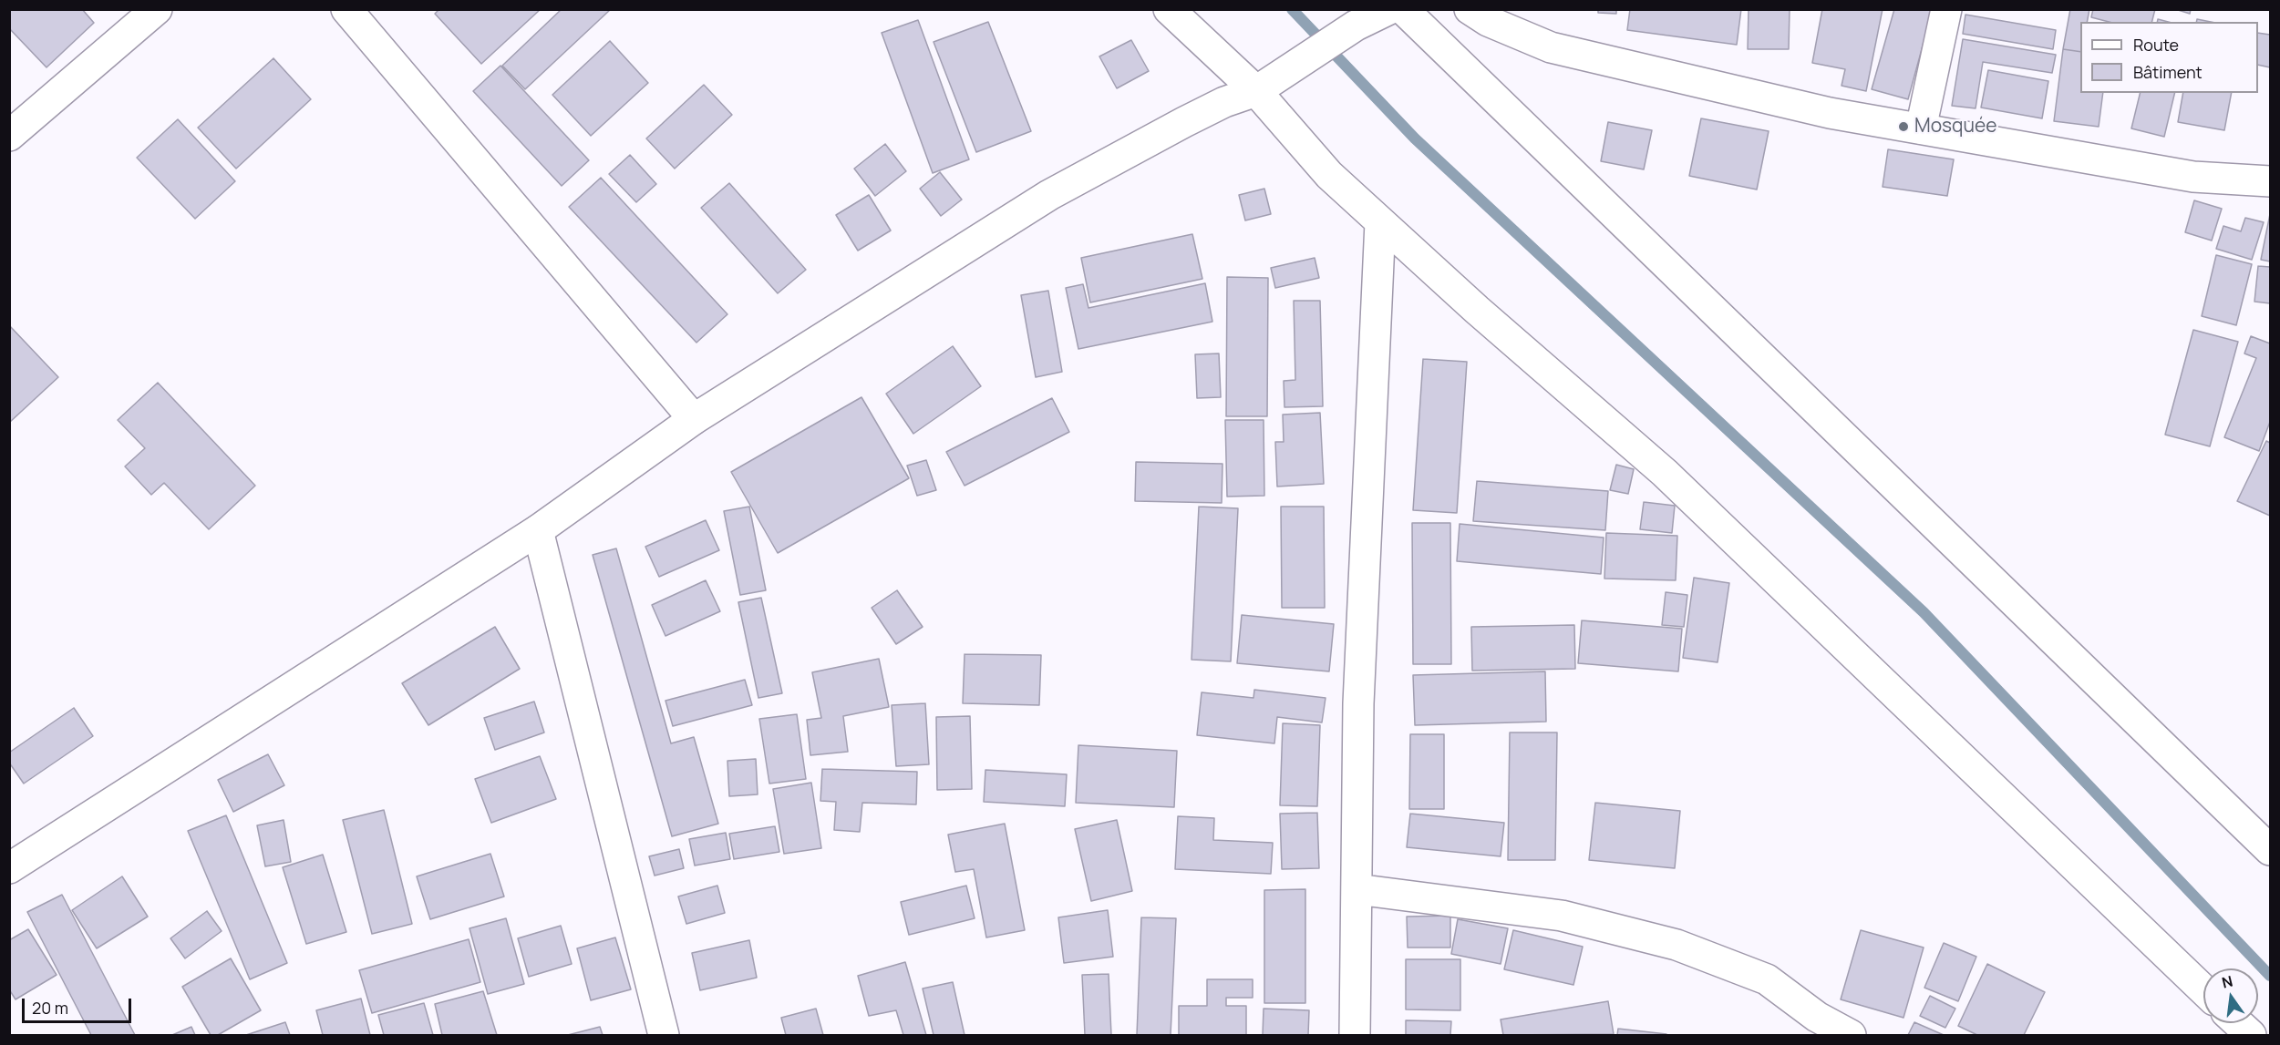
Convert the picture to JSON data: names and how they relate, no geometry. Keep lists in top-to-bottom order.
{
  "places": ["Mosquée"],
  "legend": ["Route", "Bâtiment"],
  "scale_bar": "20 m",
  "north": "top"
}
